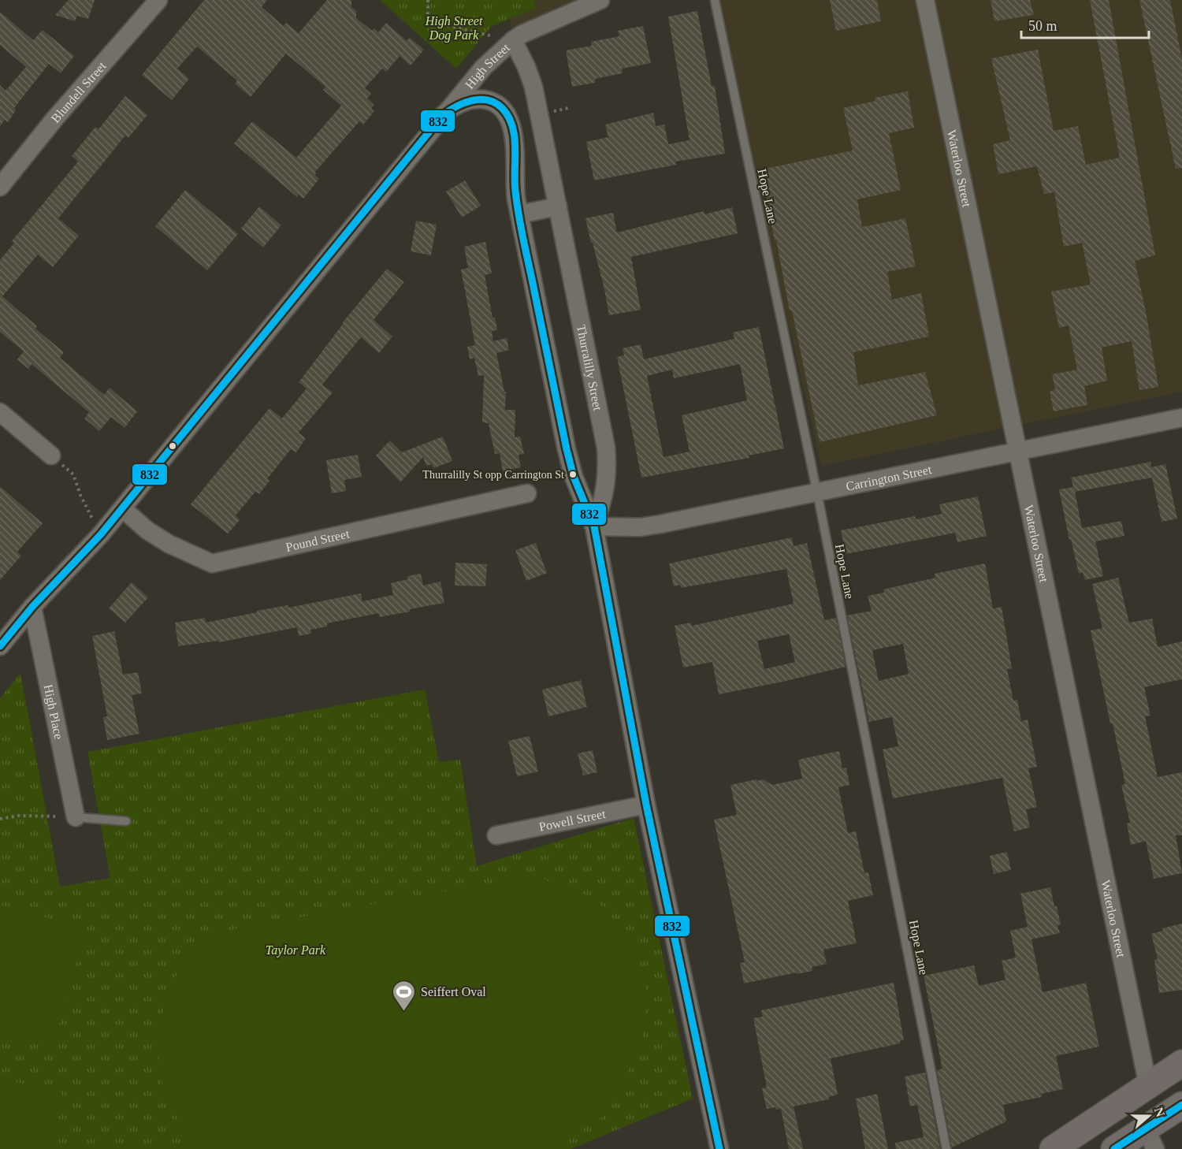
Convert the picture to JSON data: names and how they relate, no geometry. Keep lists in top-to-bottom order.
{
  "streets": {
    "street": [
      "High Street",
      "Blundell Street",
      "Waterloo Street",
      "Thurralilly Street",
      "Carrington Street",
      "Pound Street",
      "High Place",
      "Powell Street"
    ],
    "lane": ["Hope Lane"]
  },
  "crossings": [
    ["High Street", "Thurralilly Street"],
    ["High Street", "Pound Street"],
    ["High Street", "High Place"],
    ["Waterloo Street", "Carrington Street"],
    ["Hope Lane", "Carrington Street"],
    ["Thurralilly Street", "Carrington Street"],
    ["Thurralilly Street", "Powell Street"]
  ],
  "parks": ["High Street Dog Park", "Taylor Park"],
  "places": {
    "other": ["Thurralilly St opp Carrington St"],
    "sports": ["Seiffert Oval"]
  },
  "lines": ["transit line 832"],
  "scale_bar": "50 m",
  "north": "right"
}
